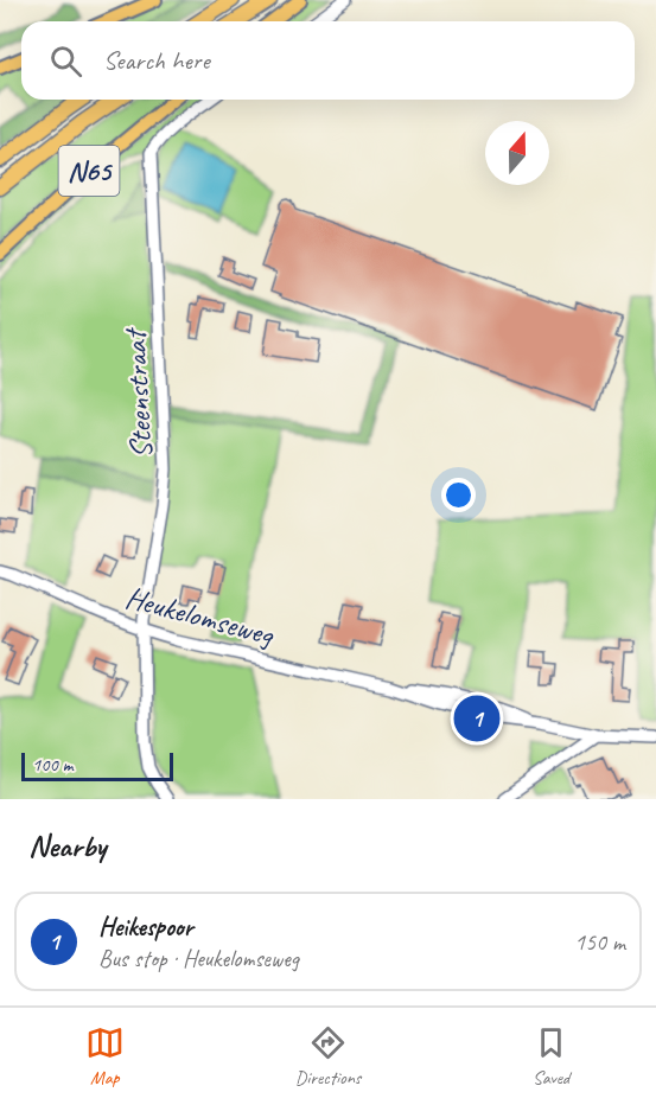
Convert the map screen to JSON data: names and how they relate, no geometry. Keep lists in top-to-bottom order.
{
  "streets": {
    "main road": ["N65"],
    "street": ["Steenstraat", "Heukelomseweg"]
  },
  "crossings": [
    ["Steenstraat", "Heukelomseweg"]
  ],
  "scale_bar": "100 m",
  "north": "top",
  "page": {
    "search": "Search here",
    "pins": "1",
    "scale": "100 m",
    "heading": "Nearby",
    "list": [
      {
        "mark": "1",
        "name": "Heikespoor",
        "note": "Bus stop · Heukelomseweg",
        "value": "150 m"
      }
    ],
    "nav": ["Map", "Directions", "Saved"]
  }
}
